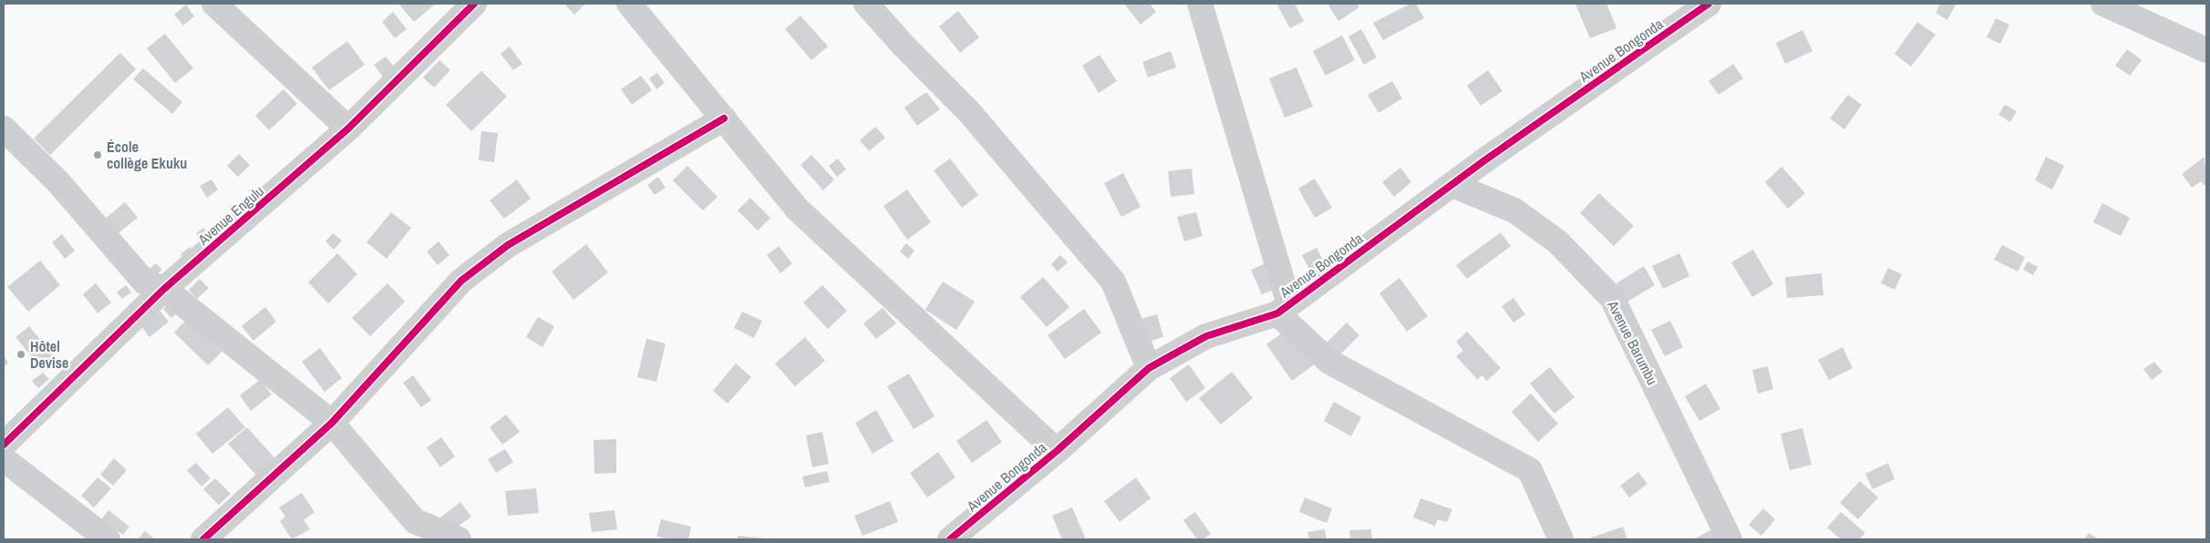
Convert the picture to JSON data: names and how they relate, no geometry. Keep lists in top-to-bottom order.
{
  "streets": {
    "street": ["Avenue Bongonda", "Avenue Engulu", "Avenue Barumbu"]
  },
  "crossings": [
    ["Avenue Bongonda", "Avenue Barumbu"]
  ],
  "places": ["École collège Ekuku", "Hôtel Devise"]
}
